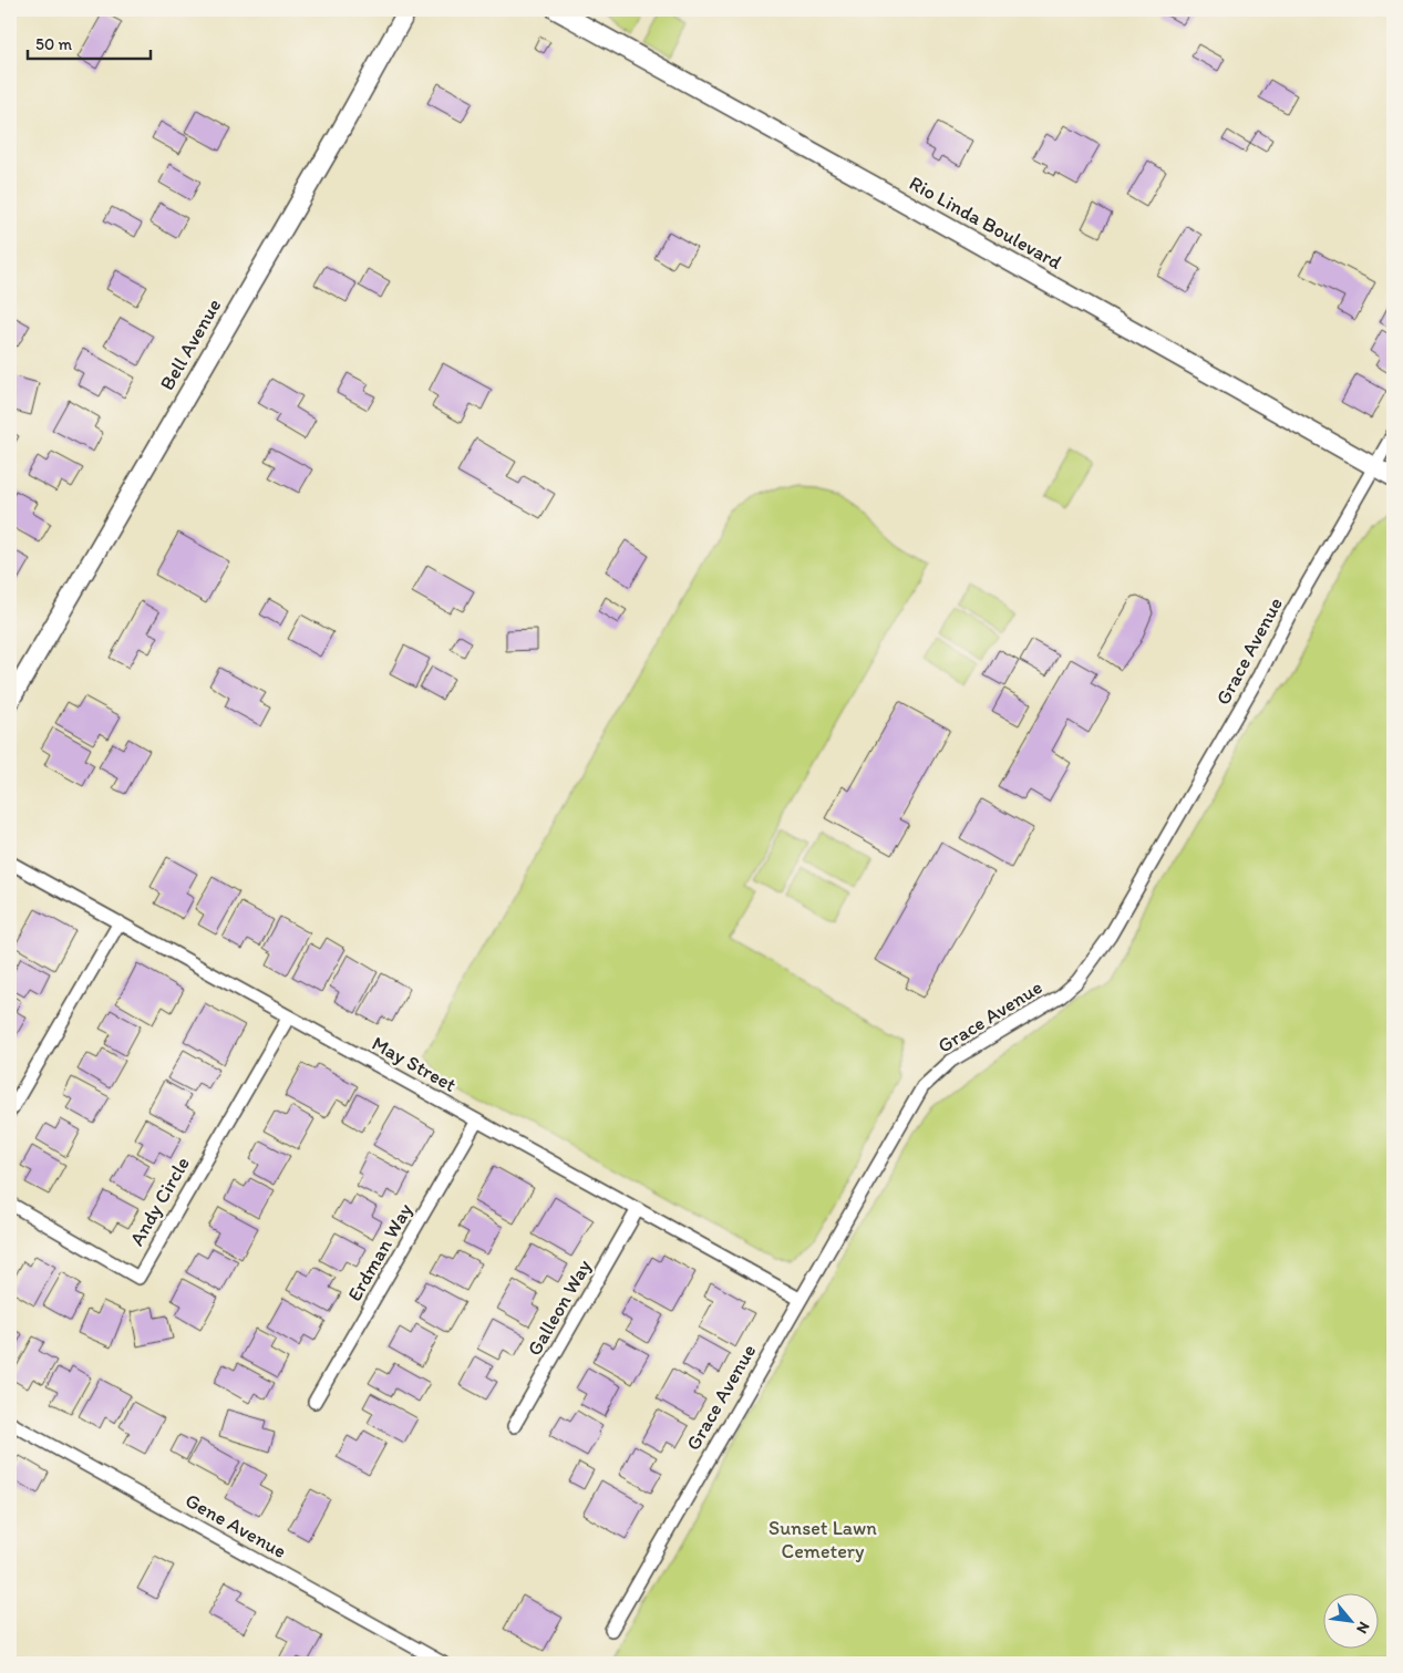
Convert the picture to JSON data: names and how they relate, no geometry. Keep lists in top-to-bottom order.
{
  "streets": {
    "main road": ["Rio Linda Boulevard", "Bell Avenue"],
    "street": [
      "Grace Avenue",
      "May Street",
      "Andy Circle",
      "Erdman Way",
      "Galleon Way",
      "Gene Avenue"
    ]
  },
  "crossings": [
    ["Rio Linda Boulevard", "Grace Avenue"],
    ["Grace Avenue", "May Street"],
    ["May Street", "Andy Circle"],
    ["May Street", "Erdman Way"],
    ["May Street", "Galleon Way"]
  ],
  "parks": ["Sunset Lawn Cemetery"],
  "scale_bar": "50 m",
  "north": "bottom right"
}
